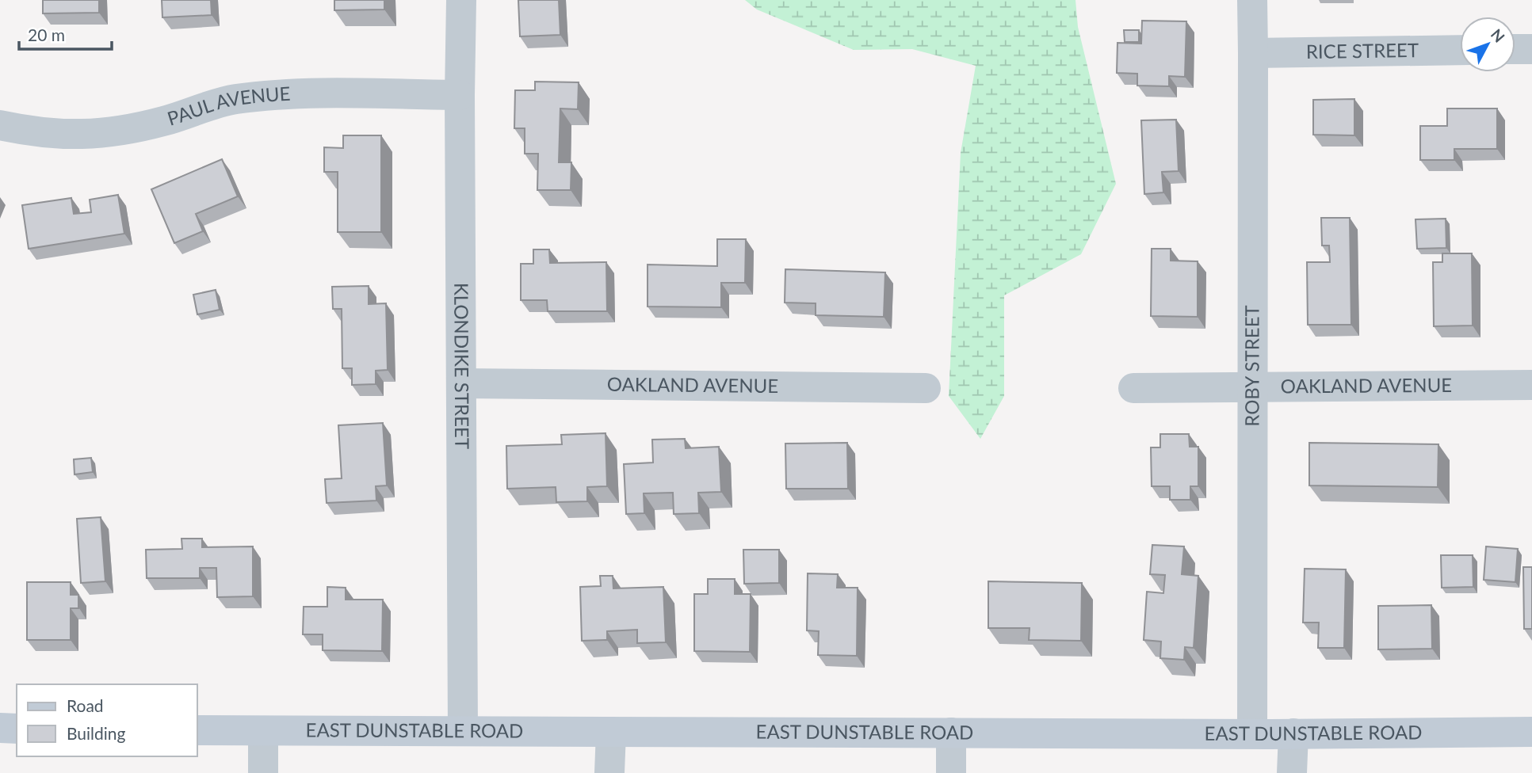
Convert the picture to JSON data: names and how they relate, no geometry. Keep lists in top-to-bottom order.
{
  "streets": {
    "street": [
      "RICE STREET",
      "PAUL AVENUE",
      "KLONDIKE STREET",
      "ROBY STREET",
      "OAKLAND AVENUE",
      "EAST DUNSTABLE ROAD"
    ]
  },
  "crossings": [
    ["RICE STREET", "ROBY STREET"],
    ["PAUL AVENUE", "KLONDIKE STREET"],
    ["KLONDIKE STREET", "OAKLAND AVENUE"],
    ["KLONDIKE STREET", "EAST DUNSTABLE ROAD"],
    ["ROBY STREET", "OAKLAND AVENUE"],
    ["ROBY STREET", "EAST DUNSTABLE ROAD"]
  ],
  "legend": ["Road", "Building"],
  "scale_bar": "20 m",
  "north": "top right"
}
